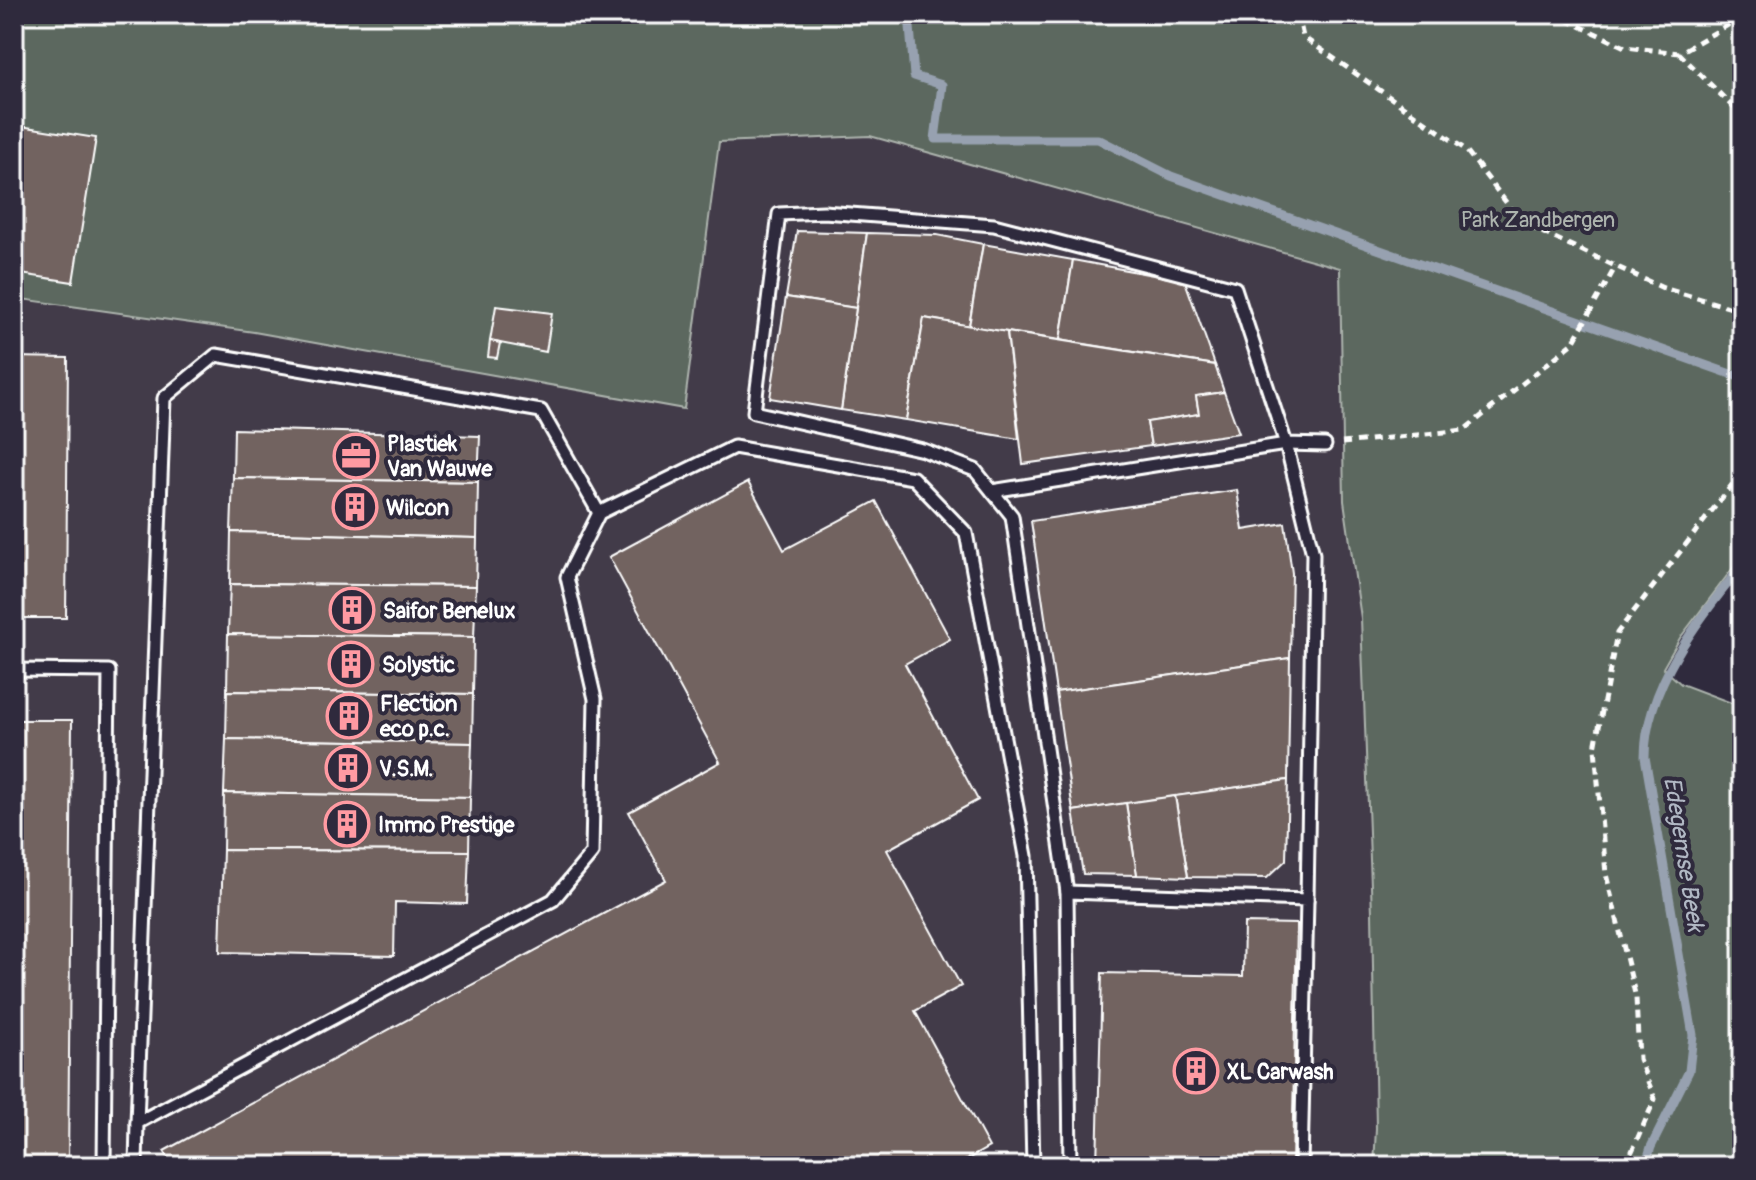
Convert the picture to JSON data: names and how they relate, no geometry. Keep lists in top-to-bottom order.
{
  "water": ["Edegemse Beek"],
  "parks": ["Park Zandbergen"],
  "places": {
    "office": ["Plastiek Van Wauwe"],
    "building": [
      "Wilcon",
      "Saifor Benelux",
      "Solystic",
      "Flection eco p.c.",
      "V.S.M.",
      "Immo Prestige",
      "XL Carwash"
    ]
  }
}
